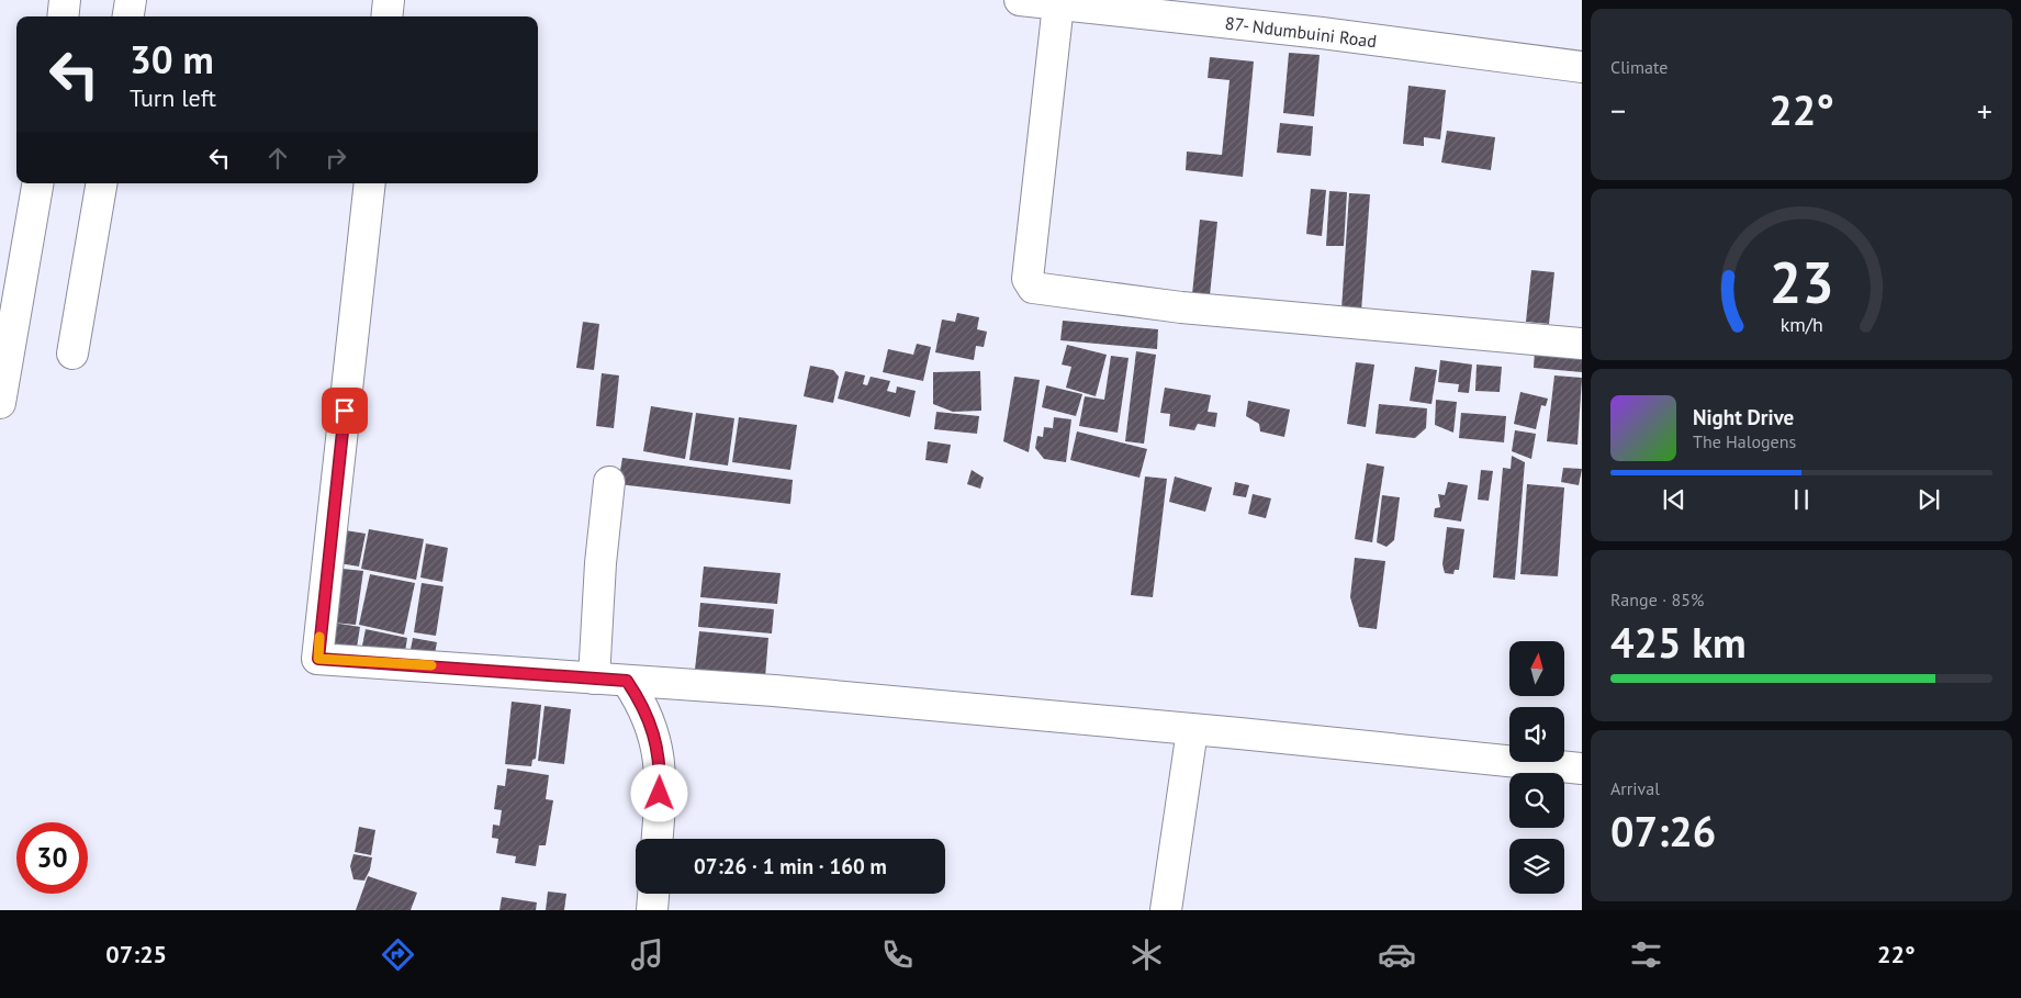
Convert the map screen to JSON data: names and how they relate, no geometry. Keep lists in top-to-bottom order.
{
  "streets": {
    "street": ["87- Ndumbuini Road"]
  },
  "north": "top",
  "page": {
    "tile": [
      "Climate",
      ["Range · 85%", "425 km"],
      ["Arrival", "07:26"]
    ],
    "turn": ["30 m", "Turn left"],
    "heat": ["−", "22°", "+"],
    "song": ["Night Drive", "The Halogens"],
    "limit": "30",
    "trip": "07:26 · 1 min · 160 m",
    "tabs": ["07:25", "22°"],
    "gauge": ["23", "km/h"]
  }
}
